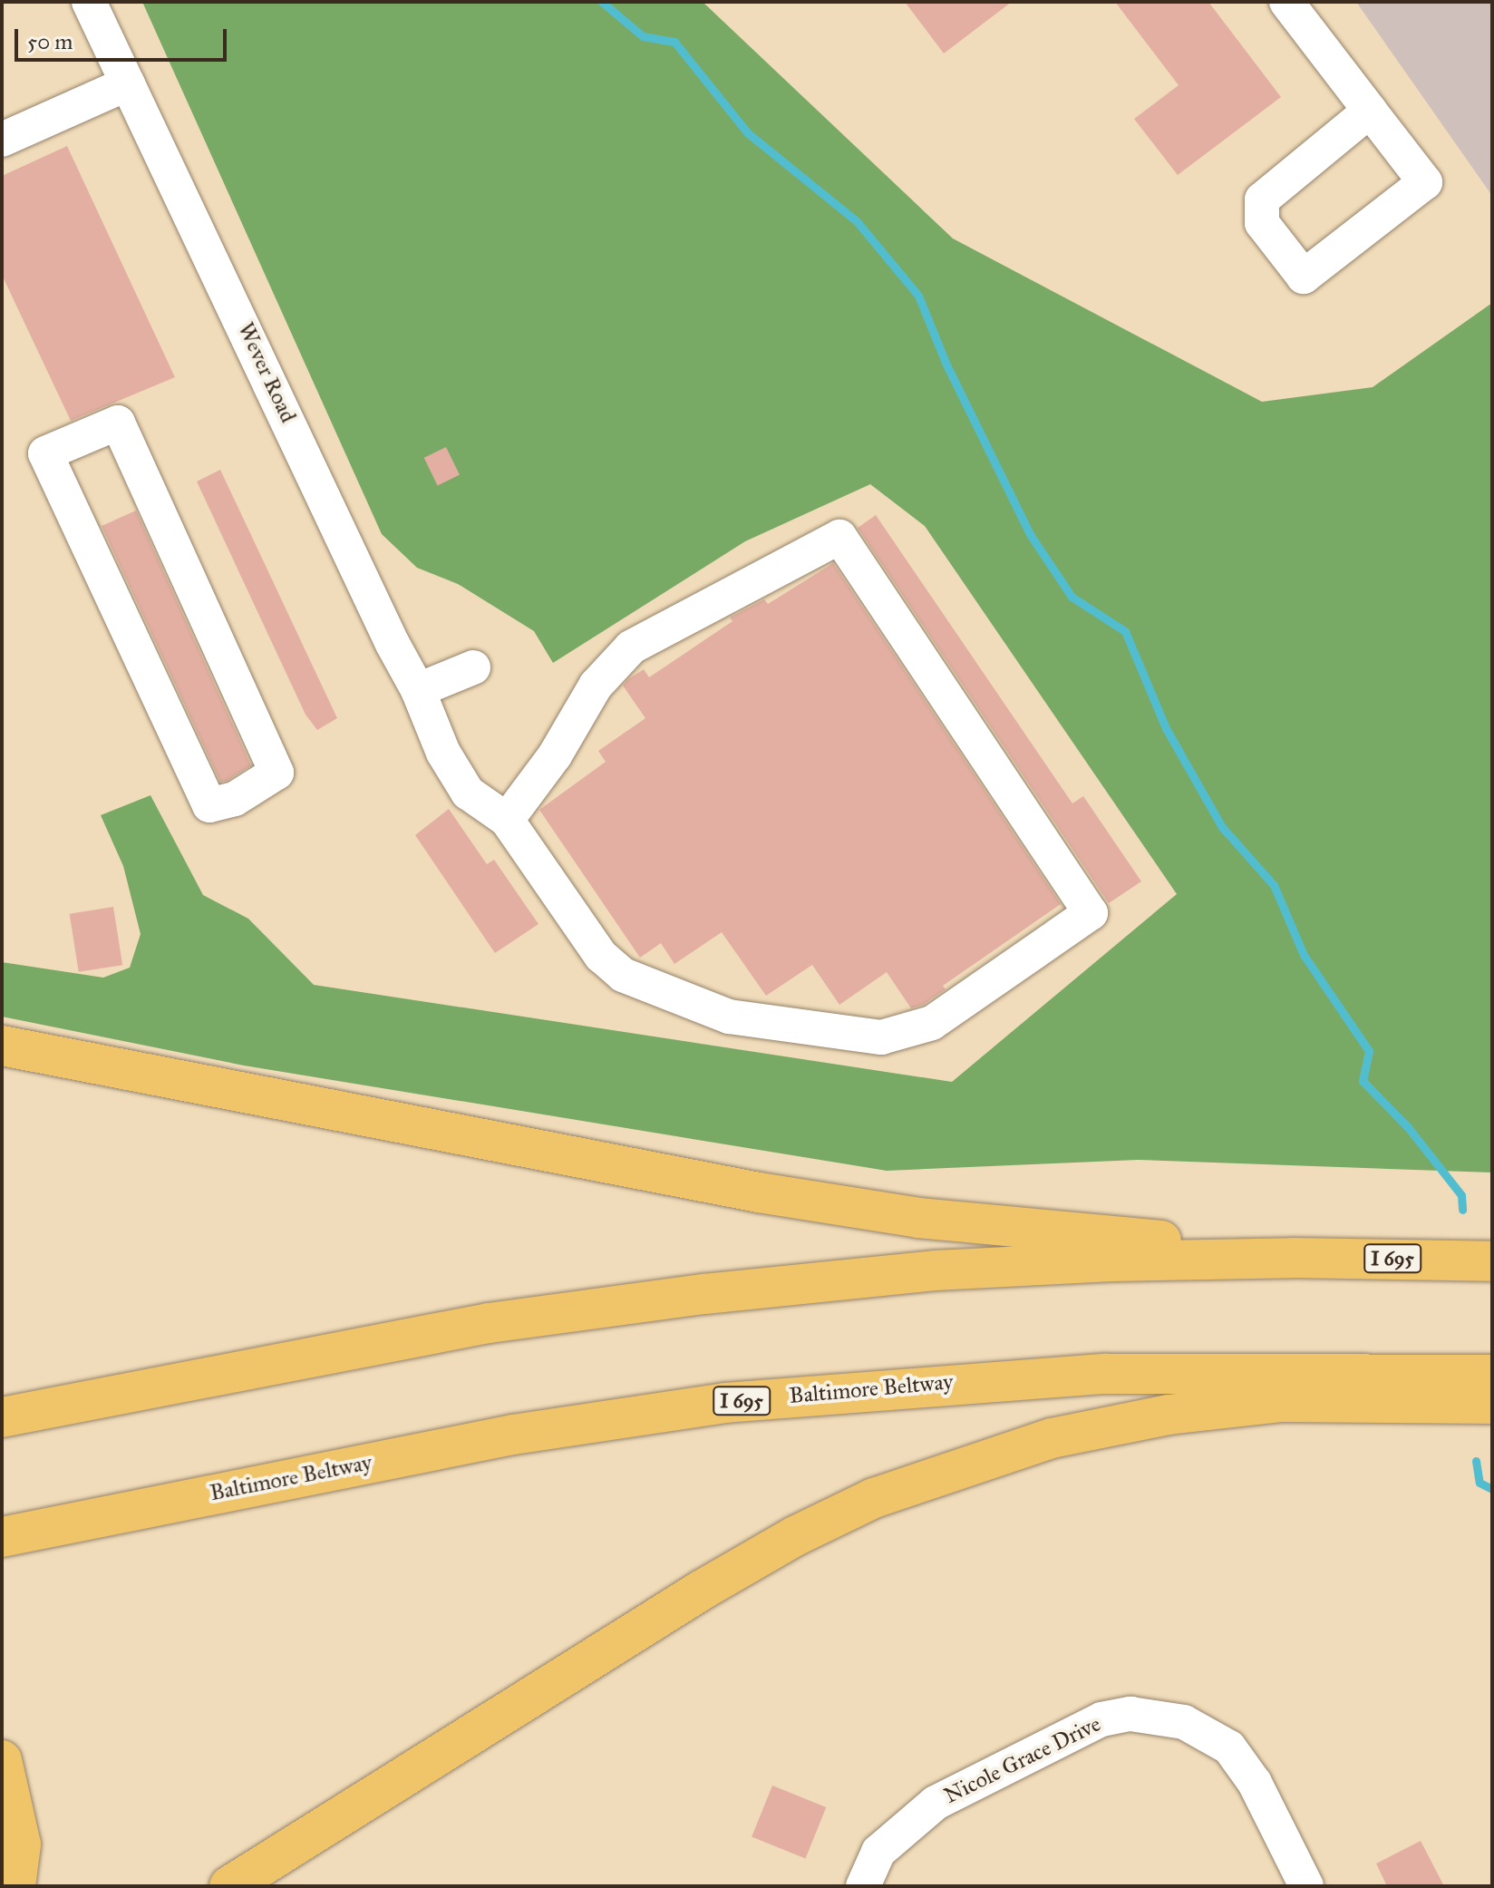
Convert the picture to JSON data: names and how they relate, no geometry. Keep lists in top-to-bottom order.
{
  "streets": {
    "highway": ["I 695", "Baltimore Beltway"],
    "street": ["Wever Road", "Nicole Grace Drive"]
  },
  "scale_bar": "50 m"
}
